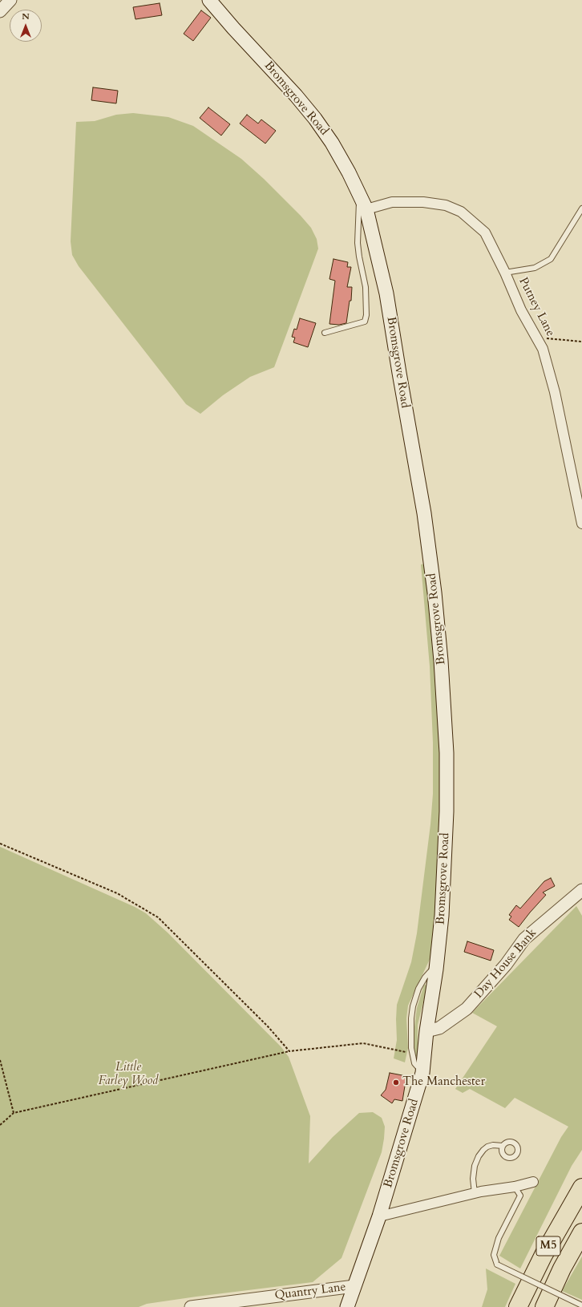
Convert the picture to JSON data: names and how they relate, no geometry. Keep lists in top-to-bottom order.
{
  "streets": {
    "highway": ["M5"],
    "main road": ["Bromsgrove Road"],
    "street": ["Putney Lane", "Day House Bank", "Quantry Lane"]
  },
  "crossings": [
    ["Bromsgrove Road", "Putney Lane"],
    ["Bromsgrove Road", "Day House Bank"],
    ["Bromsgrove Road", "Quantry Lane"]
  ],
  "parks": ["Little Farley Wood"],
  "places": ["The Manchester"],
  "north": "top"
}
